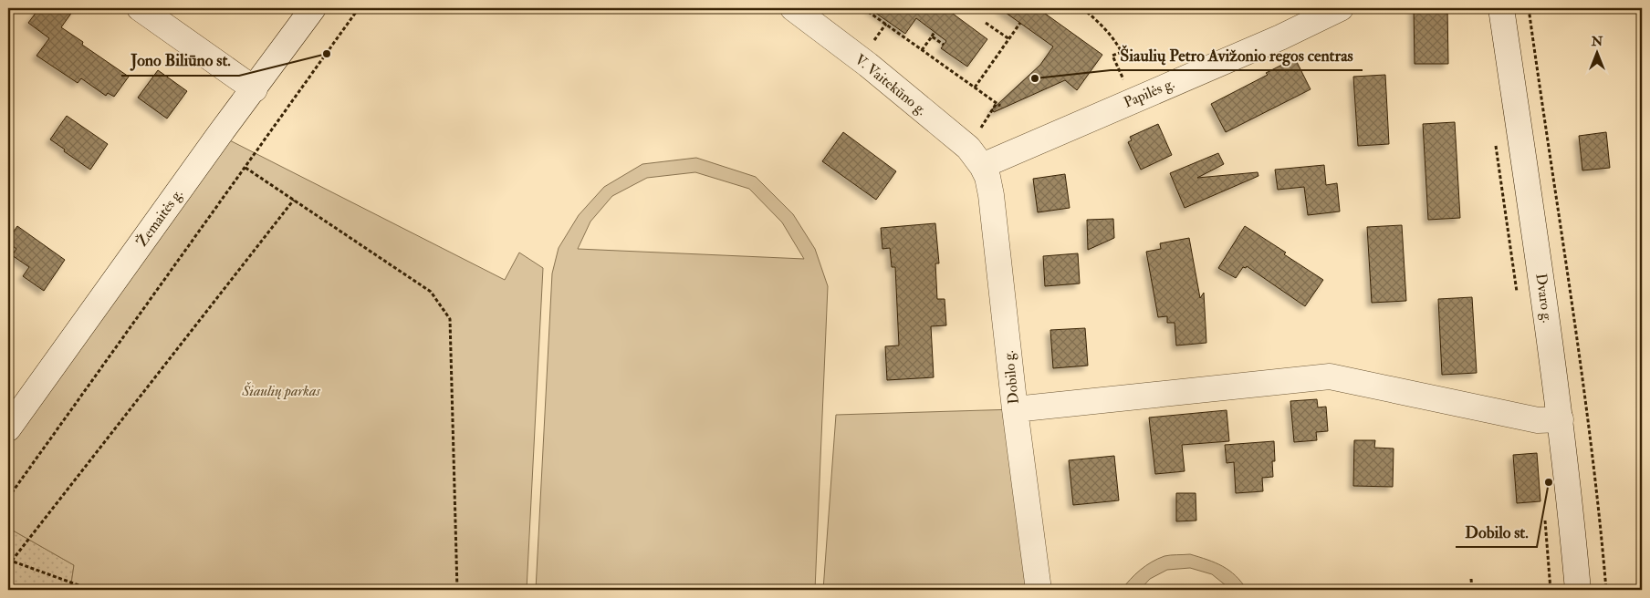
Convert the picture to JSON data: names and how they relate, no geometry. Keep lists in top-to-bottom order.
{
  "streets": {
    "street": [
      "V. Vaitekūno g.",
      "Papilės g.",
      "Žemaitės g.",
      "Dvaro g.",
      "Dobilo g."
    ]
  },
  "crossings": [
    ["V. Vaitekūno g.", "Papilės g."],
    ["V. Vaitekūno g.", "Dobilo g."],
    ["Papilės g.", "Dobilo g."]
  ],
  "parks": ["Šiaulių parkas"],
  "places": ["Jono Biliūno st.", "Šiaulių Petro Avižonio regos centras", "Dobilo st."],
  "north": "top"
}
